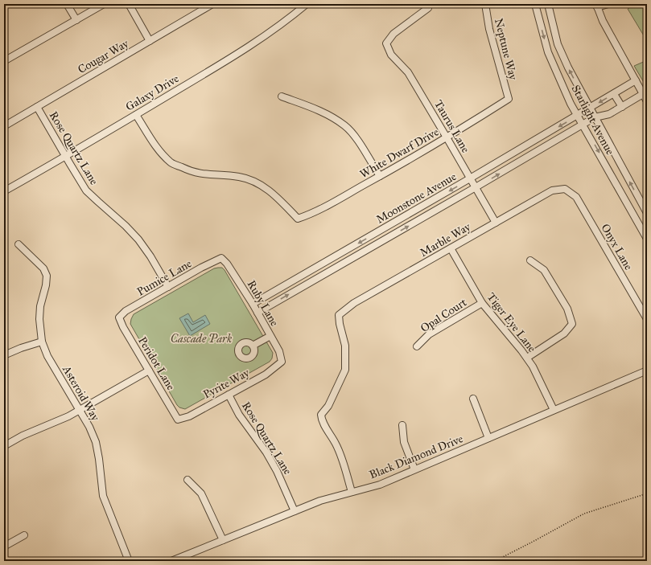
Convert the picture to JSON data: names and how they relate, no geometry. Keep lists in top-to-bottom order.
{
  "streets": {
    "street": [
      "Neptune Way",
      "Cougar Way",
      "Galaxy Drive",
      "Starlight Avenue",
      "Taurus Lane",
      "Rose Quartz Lane",
      "White Dwarf Drive",
      "Moonstone Avenue",
      "Marble Way",
      "Onyx Lane",
      "Pumice Lane",
      "Ruby Lane",
      "Opal Court",
      "Tiger Eye Lane",
      "Peridot Lane",
      "Pyrite Way",
      "Asteroid Way",
      "Black Diamond Drive"
    ]
  },
  "crossings": [
    ["Neptune Way", "White Dwarf Drive"],
    ["Cougar Way", "Rose Quartz Lane"],
    ["Galaxy Drive", "Rose Quartz Lane"],
    ["Galaxy Drive", "White Dwarf Drive"],
    ["Starlight Avenue", "Moonstone Avenue"],
    ["Taurus Lane", "White Dwarf Drive"],
    ["Taurus Lane", "Moonstone Avenue"],
    ["Taurus Lane", "Marble Way"],
    ["Rose Quartz Lane", "Pumice Lane"],
    ["Rose Quartz Lane", "Pyrite Way"],
    ["Rose Quartz Lane", "Black Diamond Drive"],
    ["Moonstone Avenue", "Ruby Lane"],
    ["Marble Way", "Onyx Lane"],
    ["Marble Way", "Tiger Eye Lane"],
    ["Marble Way", "Black Diamond Drive"],
    ["Pumice Lane", "Ruby Lane"],
    ["Pumice Lane", "Peridot Lane"],
    ["Ruby Lane", "Pyrite Way"],
    ["Opal Court", "Tiger Eye Lane"],
    ["Tiger Eye Lane", "Black Diamond Drive"],
    ["Peridot Lane", "Pyrite Way"]
  ],
  "parks": ["Cascade Park"]
}
